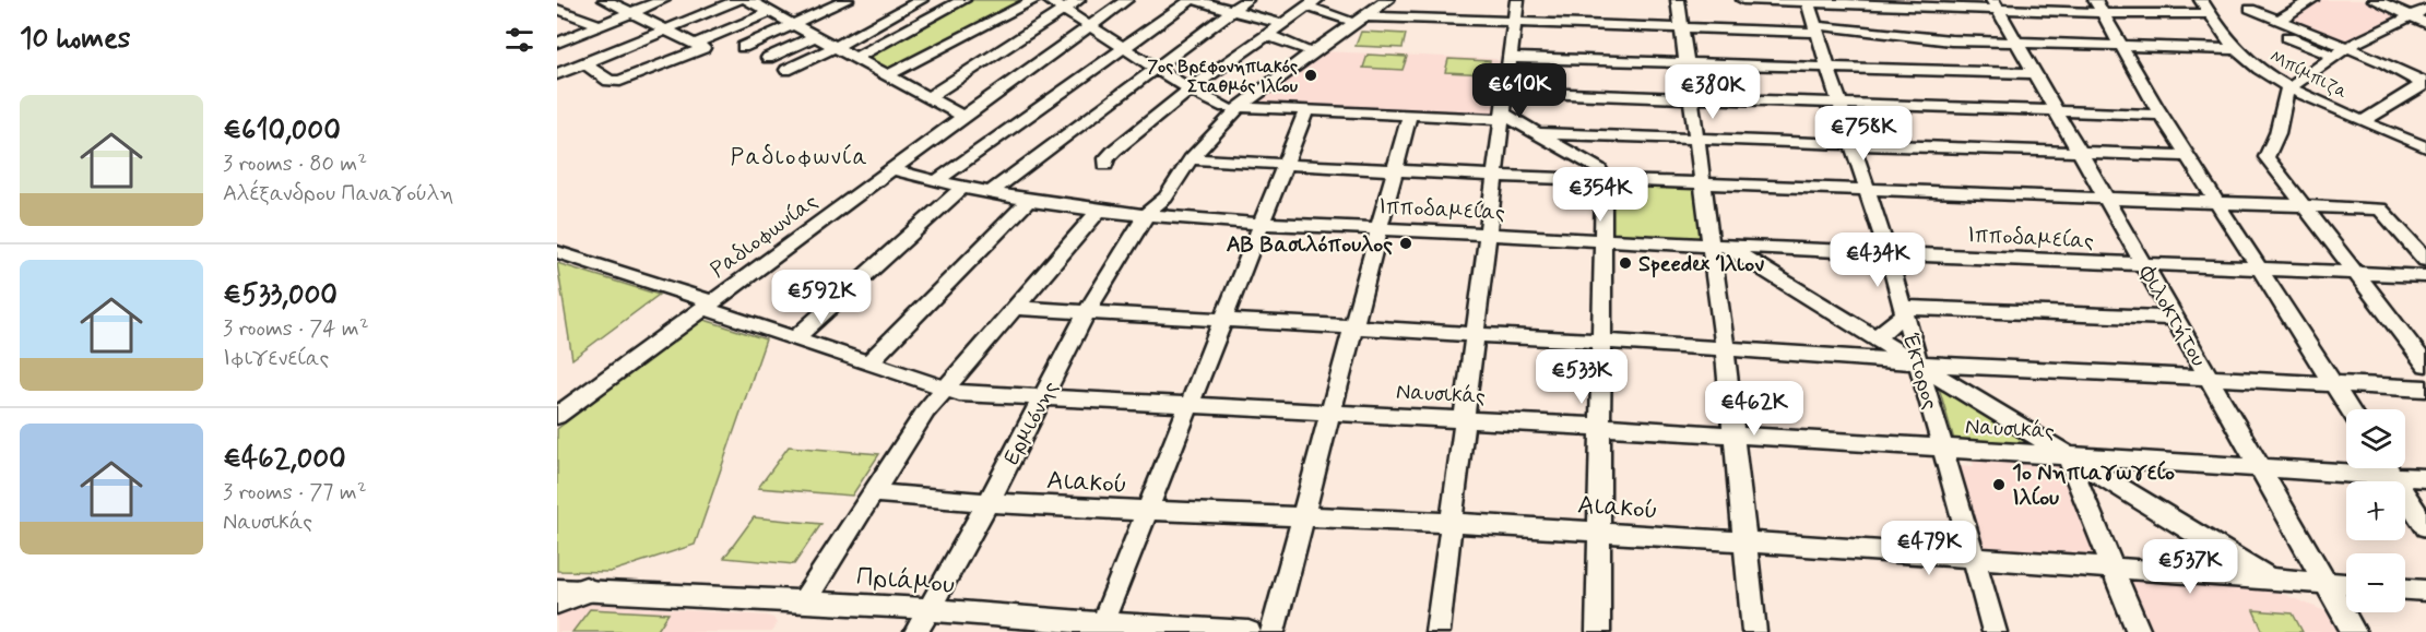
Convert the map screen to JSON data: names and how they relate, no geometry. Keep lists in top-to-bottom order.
{
  "streets": {
    "street": [
      "Μπίμπιζα",
      "Ιπποδαμείας",
      "Ραδιοφωνίας",
      "Φιλοκτήτου",
      "Έκτορος",
      "Ναυσικάς",
      "Ερμιόνης",
      "Αιακού",
      "Πριάμου"
    ]
  },
  "crossings": [
    ["Ιπποδαμείας", "Ραδιοφωνίας"],
    ["Ιπποδαμείας", "Φιλοκτήτου"],
    ["Ιπποδαμείας", "Έκτορος"],
    ["Ιπποδαμείας", "Ερμιόνης"],
    ["Ραδιοφωνίας", "Ναυσικάς"],
    ["Φιλοκτήτου", "Ναυσικάς"],
    ["Φιλοκτήτου", "Αιακού"],
    ["Έκτορος", "Ναυσικάς"],
    ["Έκτορος", "Αιακού"],
    ["Ναυσικάς", "Ερμιόνης"],
    ["Ερμιόνης", "Αιακού"],
    ["Ερμιόνης", "Πριάμου"]
  ],
  "districts": ["Ραδιοφωνία"],
  "places": [
    "7ος Βρεφονηπιακός Σταθμός Ιλίου",
    "ΑΒ Βασιλόπουλος",
    "Speedex Ίλιον",
    "1ο Νηπιαγωγείο Ιλίου"
  ],
  "page": {
    "heading": "10 homes",
    "price": [
      "€610K",
      "€380K",
      "€758K",
      "€354K",
      "€434K",
      "€592K",
      "€533K",
      "€462K",
      "€479K",
      "€537K"
    ],
    "list": [
      {
        "name": "€610,000",
        "note": "3 rooms · 80 m² · Αλέξανδρου Παναγούλη"
      },
      {
        "name": "€533,000",
        "note": "3 rooms · 74 m² · Ιφιγενείας"
      },
      {
        "name": "€462,000",
        "note": "3 rooms · 77 m² · Ναυσικάς"
      }
    ],
    "map_buttons": ["+", "−"]
  }
}
